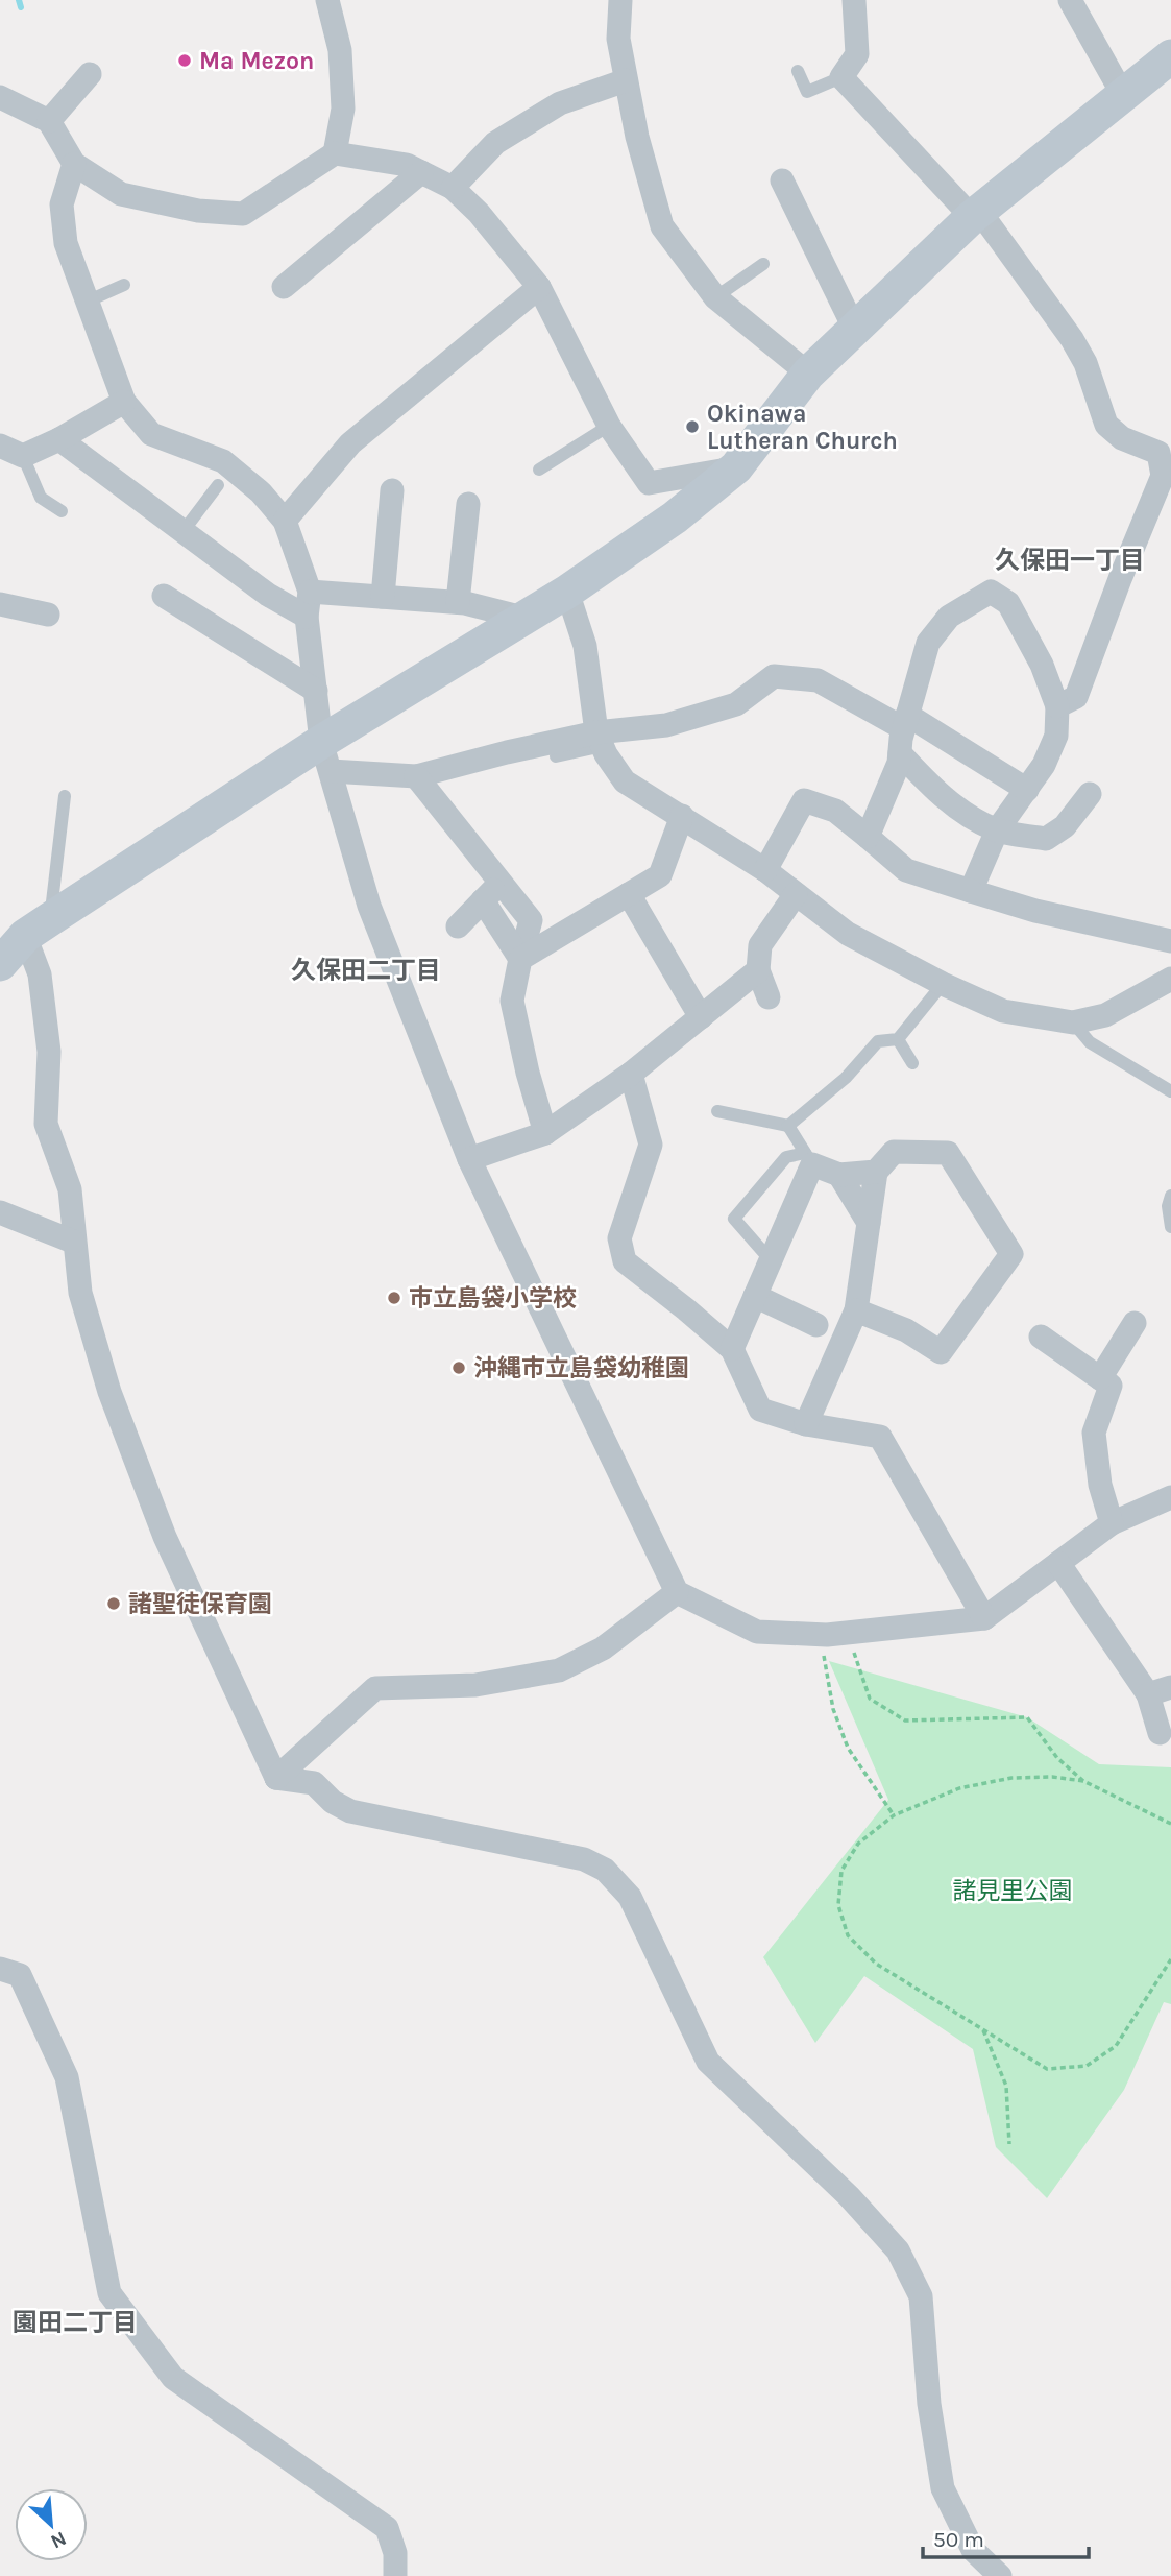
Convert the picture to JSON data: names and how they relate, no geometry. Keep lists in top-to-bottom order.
{
  "districts": ["久保田一丁目", "久保田二丁目", "園田二丁目"],
  "parks": ["諸見里公園"],
  "places": [
    "Ma Mezon",
    "Okinawa Lutheran Church",
    "市立島袋小学校",
    "沖縄市立島袋幼稚園",
    "諸聖徒保育園"
  ],
  "scale_bar": "50 m",
  "north": "bottom right"
}
